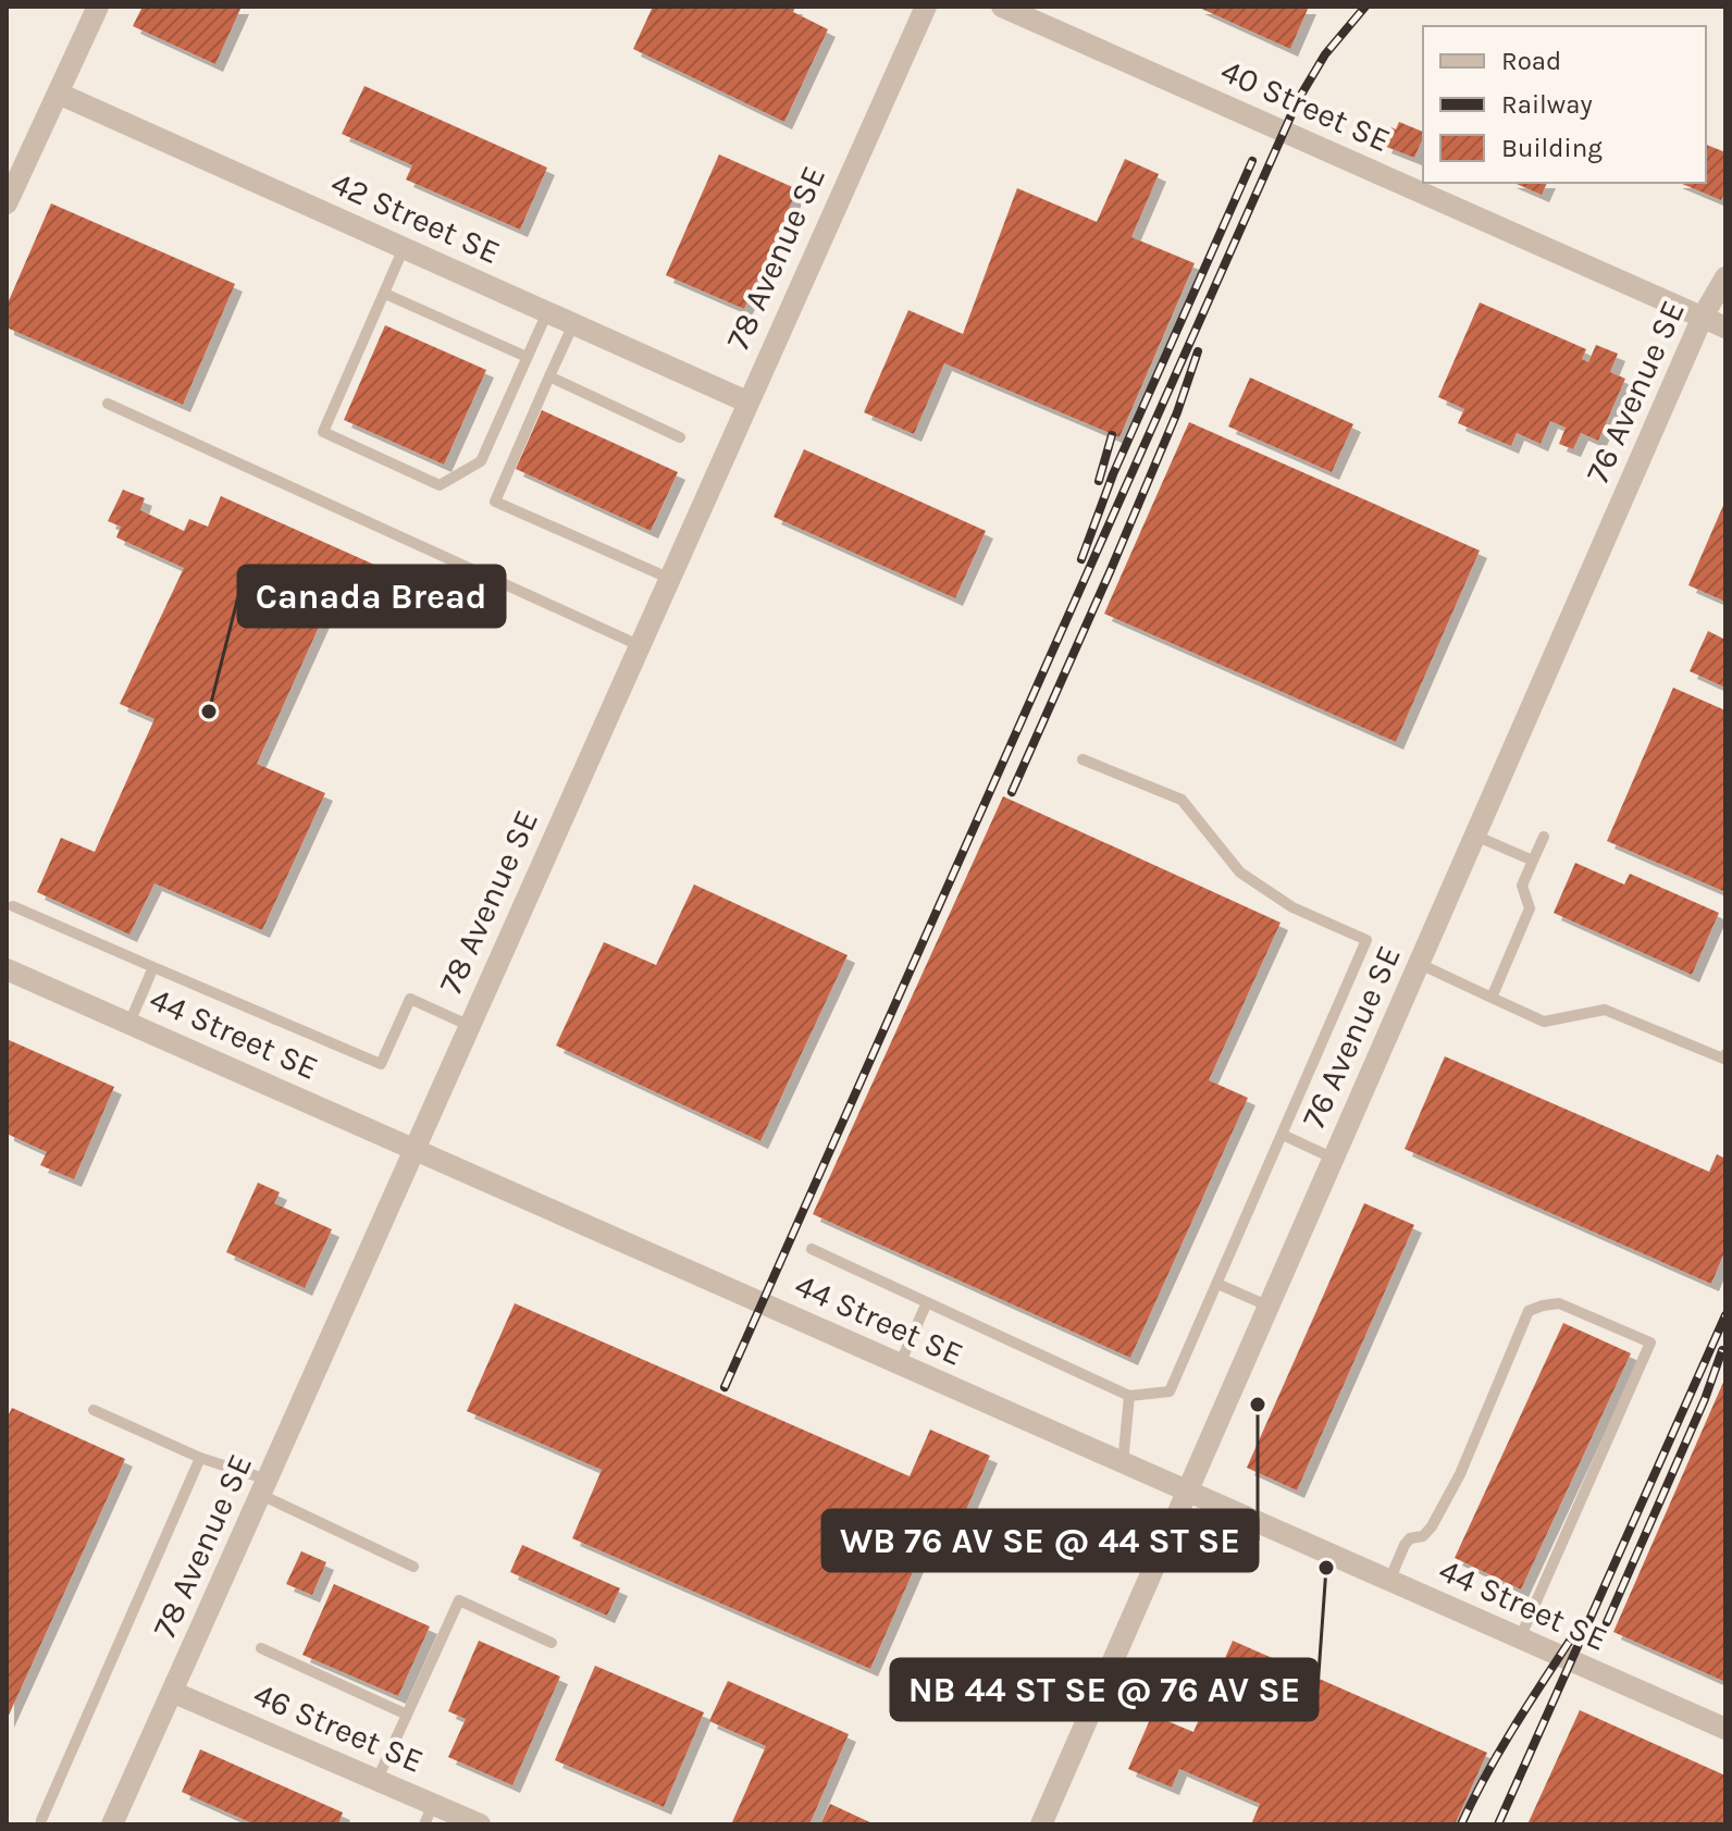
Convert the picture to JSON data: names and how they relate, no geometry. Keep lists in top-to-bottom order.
{
  "streets": {
    "street": [
      "40 Street SE",
      "42 Street SE",
      "78 Avenue SE",
      "76 Avenue SE",
      "44 Street SE",
      "46 Street SE"
    ]
  },
  "crossings": [
    ["40 Street SE", "76 Avenue SE"],
    ["42 Street SE", "78 Avenue SE"],
    ["78 Avenue SE", "44 Street SE"],
    ["78 Avenue SE", "46 Street SE"],
    ["76 Avenue SE", "44 Street SE"]
  ],
  "places": ["Canada Bread", "WB 76 AV SE @ 44 ST SE", "NB 44 ST SE @ 76 AV SE"],
  "legend": ["Road", "Railway", "Building"]
}
